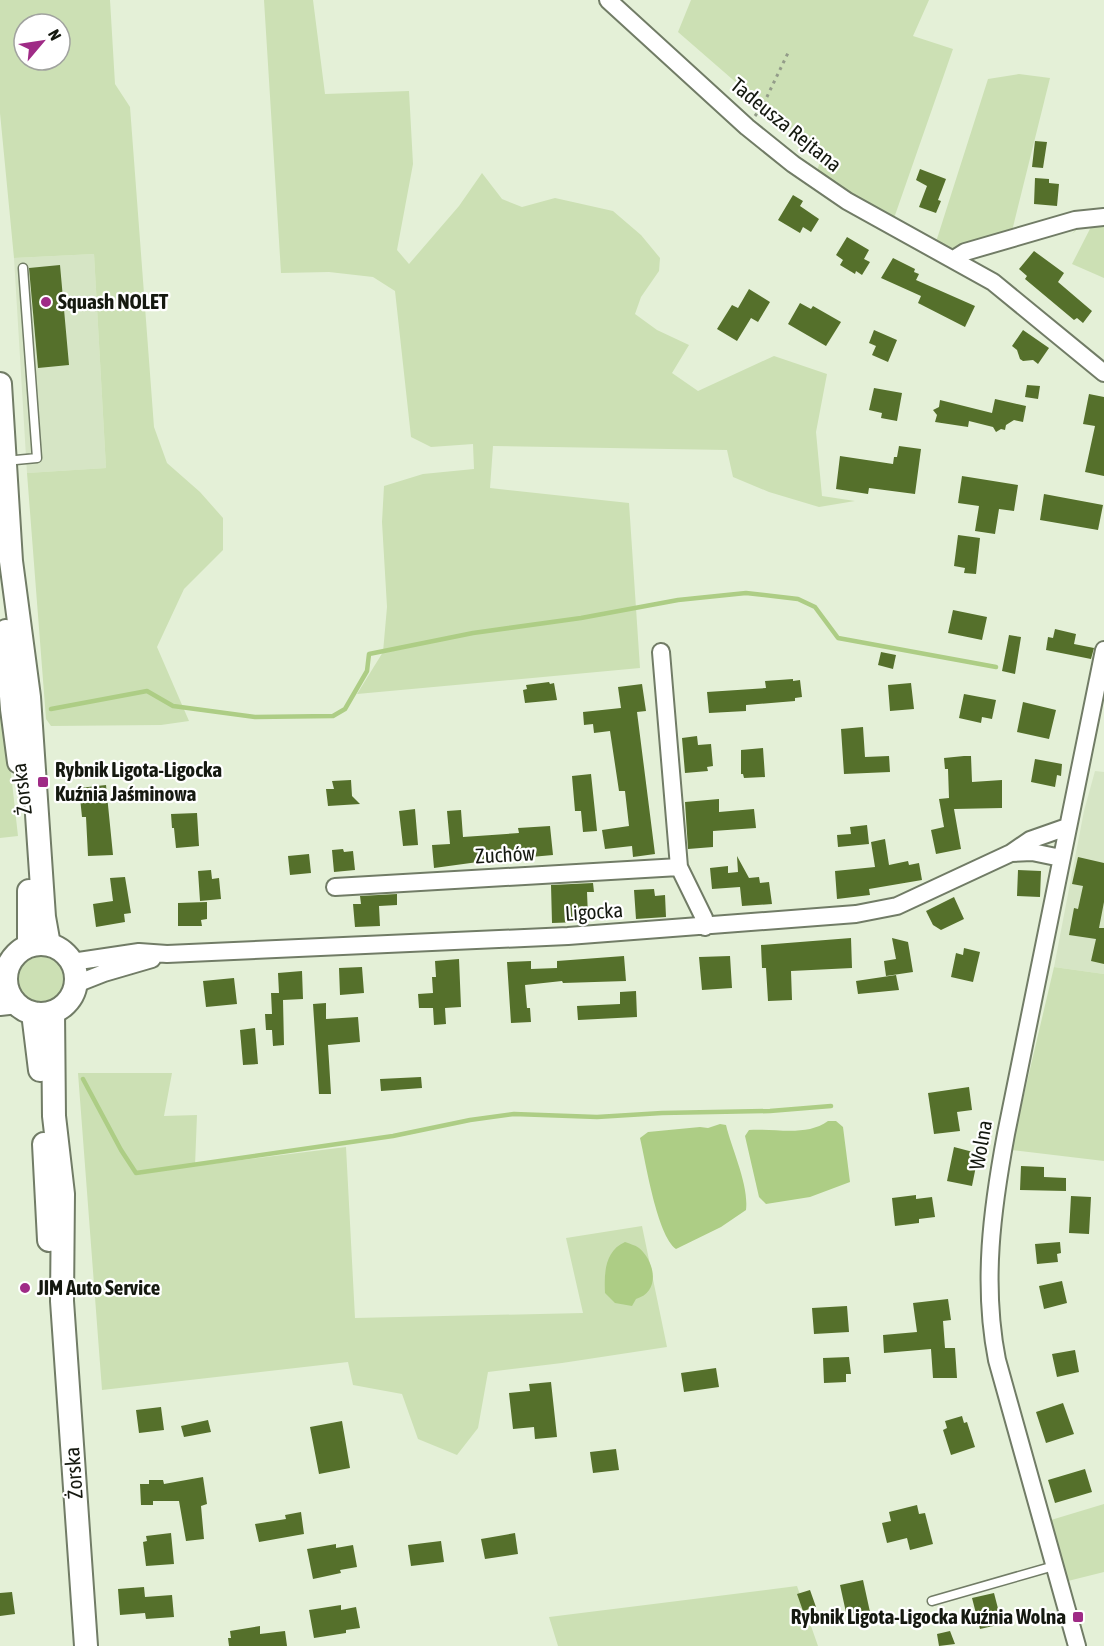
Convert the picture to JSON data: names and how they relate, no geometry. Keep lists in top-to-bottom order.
{
  "streets": {
    "main road": ["Żorska"],
    "street": [
      "Tadeusza Rejtana",
      "Zuchów",
      "Ligocka",
      "Wolna"
    ]
  },
  "crossings": [
    ["Żorska", "Ligocka"],
    ["Ligocka", "Wolna"]
  ],
  "places": {
    "other": ["Squash NOLET", "JIM Auto Service"],
    "transit": ["Rybnik Ligota-Ligocka Kuźnia Jaśminowa", "Rybnik Ligota-Ligocka Kuźnia Wolna"]
  },
  "north": "top right"
}
